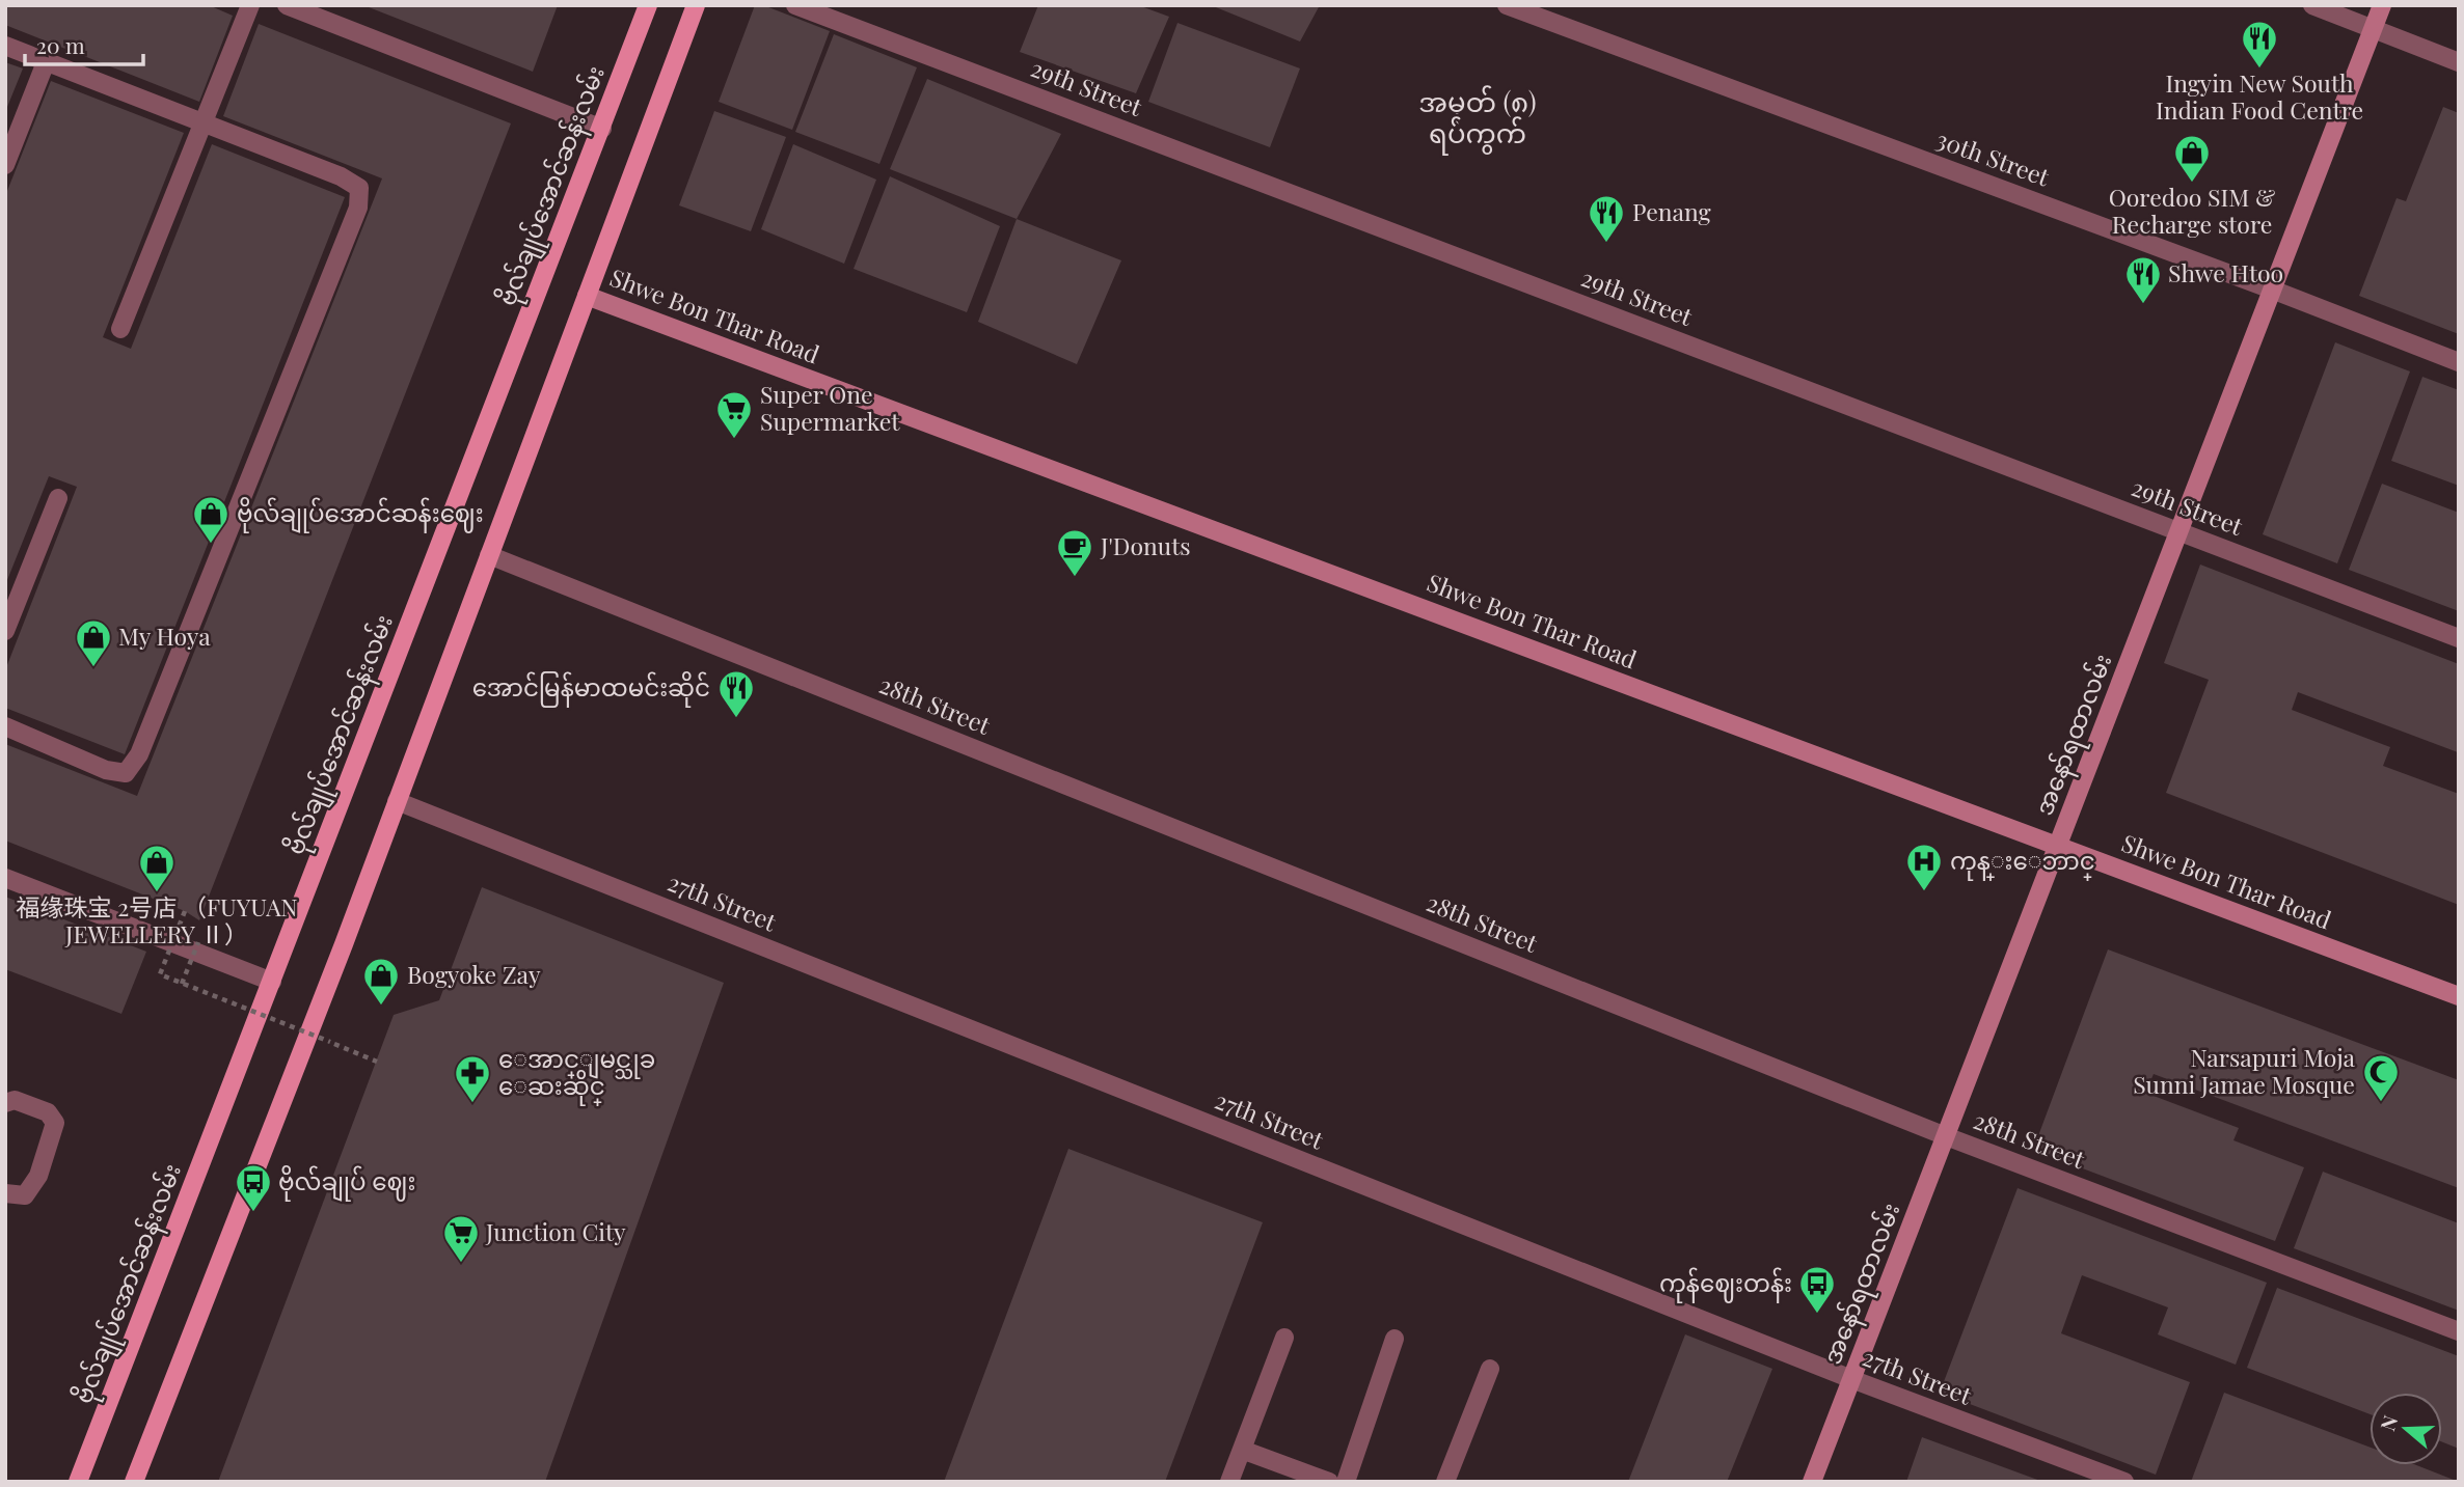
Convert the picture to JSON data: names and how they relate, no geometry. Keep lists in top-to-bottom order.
{
  "streets": {
    "main road": ["ဗိုလ်ချုပ်အောင်ဆန်းလမ်း", "Shwe Bon Thar Road", "အနော်ရထာလမ်း"],
    "street": [
      "29th Street",
      "30th Street",
      "28th Street",
      "27th Street"
    ]
  },
  "crossings": [
    ["29th Street", "အနော်ရထာလမ်း"],
    ["30th Street", "အနော်ရထာလမ်း"],
    ["Shwe Bon Thar Road", "အနော်ရထာလမ်း"],
    ["28th Street", "အနော်ရထာလမ်း"],
    ["အနော်ရထာလမ်း", "27th Street"]
  ],
  "districts": ["အမှတ် (၈) ရပ်ကွက်"],
  "places": {
    "restaurant": [
      "Ingyin New South Indian Food Centre",
      "Penang",
      "Shwe Htoo",
      "အောင်မြန်မာထမင်းဆိုင်"
    ],
    "shop": [
      "Ooredoo SIM & Recharge store",
      "ဗိုလ်ချုပ်အောင်ဆန်းဈေး",
      "My Hoya",
      "福缘珠宝 2号店 （FUYUAN JEWELLERY Ⅱ）",
      "Bogyoke Zay"
    ],
    "supermarket": ["Super One Supermarket", "Junction City"],
    "cafe": ["J'Donuts"],
    "hospital": ["ကုန္းေဘာင္"],
    "mosque": ["Narsapuri Moja Sunni Jamae Mosque"],
    "pharmacy": ["ေအာင္ျမင္သုခ ေဆးဆိုင္"],
    "bus stop": ["ဗိုလ်ချုပ် ဈေး", "ကုန်ဈေးတန်း"]
  },
  "scale_bar": "20 m",
  "north": "left"
}
